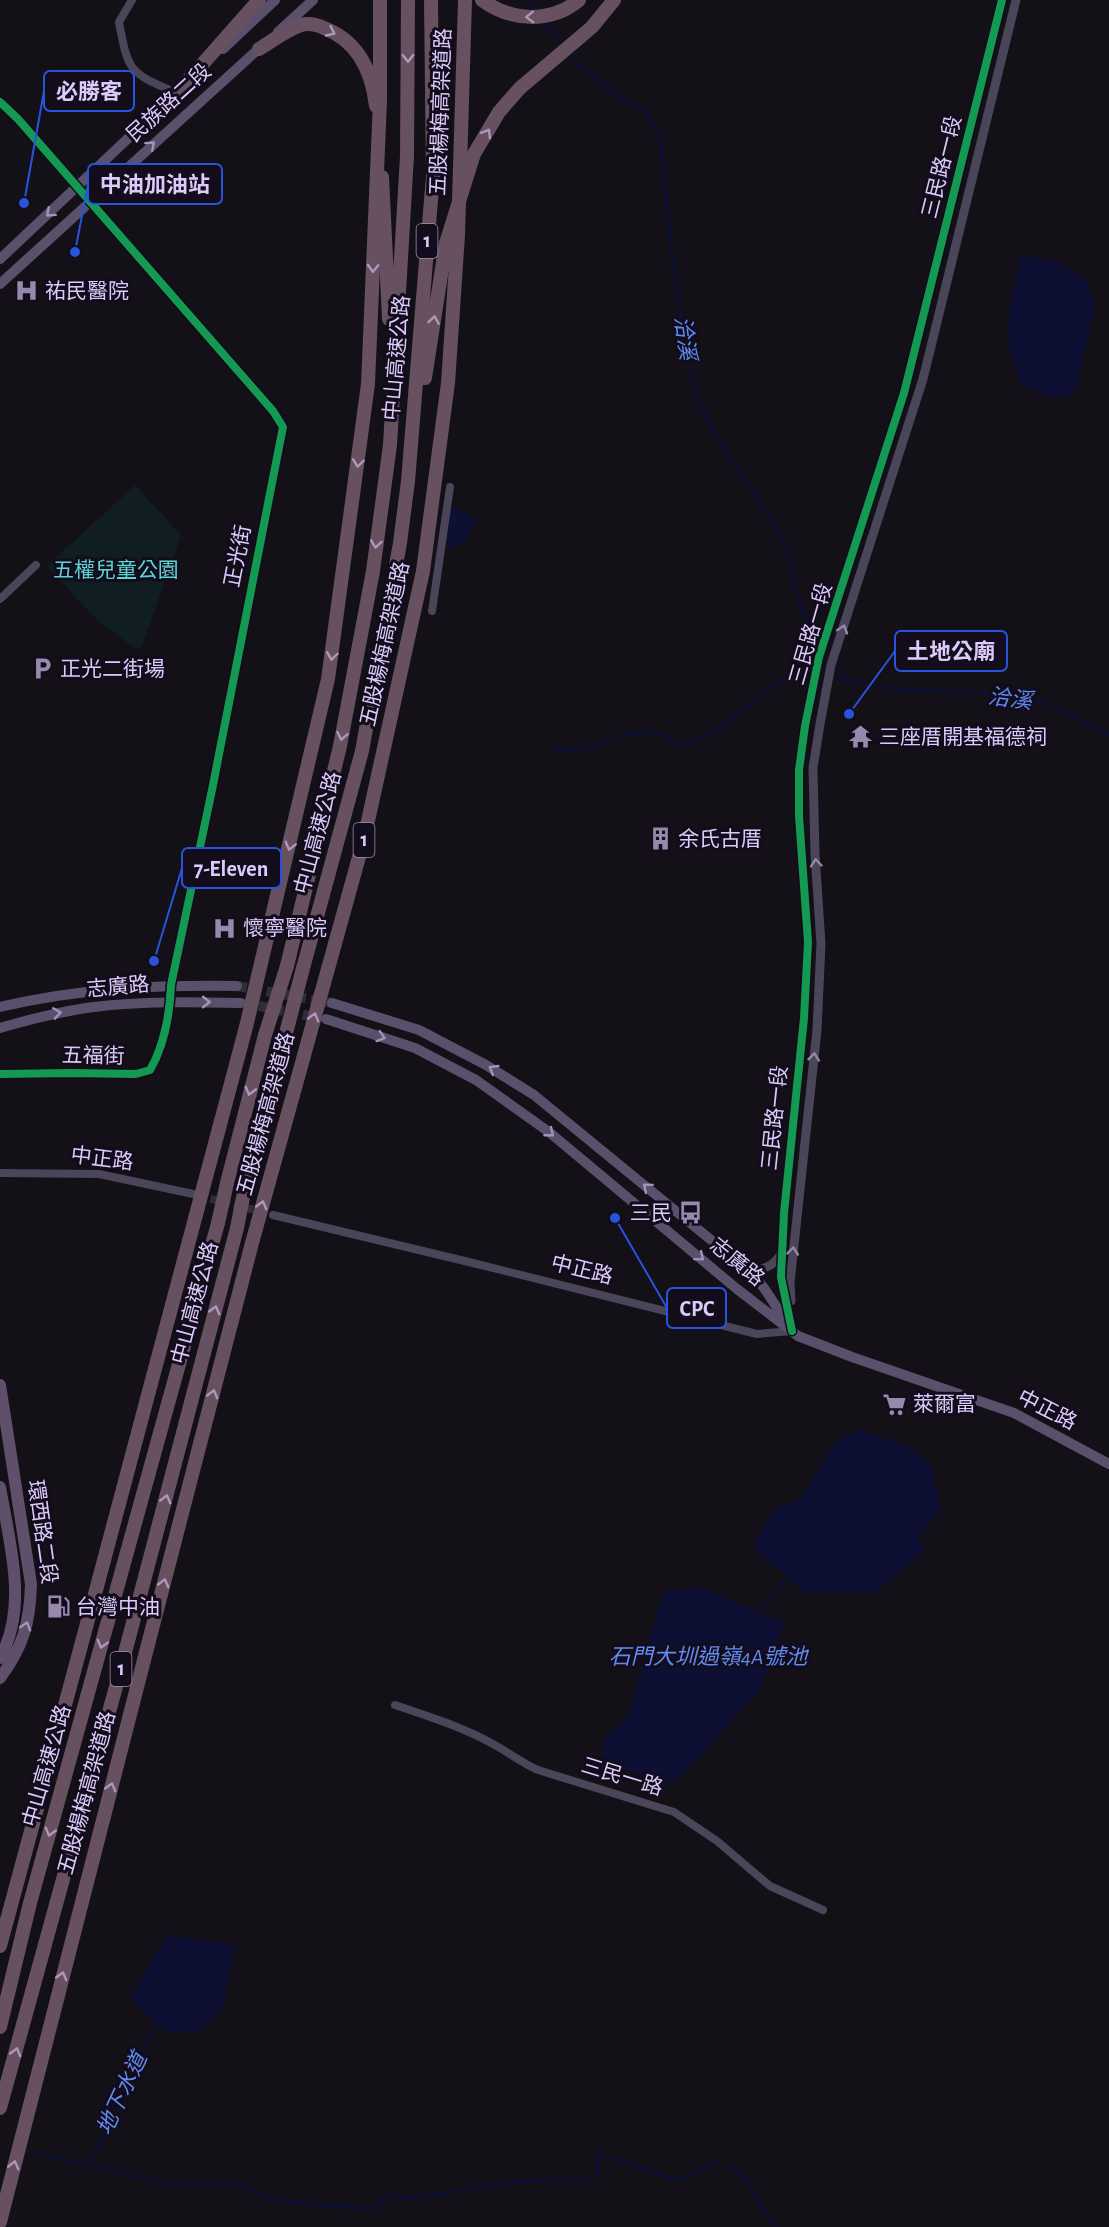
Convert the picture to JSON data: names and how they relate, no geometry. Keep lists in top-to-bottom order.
{
  "streets": {
    "highway": ["五股楊梅高架道路", "1", "中山高速公路"],
    "main road": [
      "民族路二段",
      "志廣路",
      "中正路",
      "環西路二段"
    ],
    "street": [
      "三民路一段",
      "正光街",
      "五福街",
      "三民一路"
    ]
  },
  "crossings": [
    ["民族路二段", "正光街"],
    ["三民路一段", "志廣路"],
    ["三民路一段", "中正路"],
    ["正光街", "志廣路"],
    ["正光街", "五福街"],
    ["志廣路", "五福街"],
    ["志廣路", "中正路"]
  ],
  "water": ["洽溪", "石門大圳過嶺4A號池", "地下水道"],
  "parks": ["五權兒童公園"],
  "places": {
    "other": [
      "必勝客",
      "中油加油站",
      "土地公廟",
      "7-Eleven",
      "CPC"
    ],
    "hospital": ["祐民醫院", "懷寧醫院"],
    "parking": ["正光二街場"],
    "temple": ["三座厝開基福德祠"],
    "building": ["余氏古厝"],
    "bus stop": ["三民"],
    "supermarket": ["萊爾富"],
    "fuel station": ["台灣中油"]
  }
}
